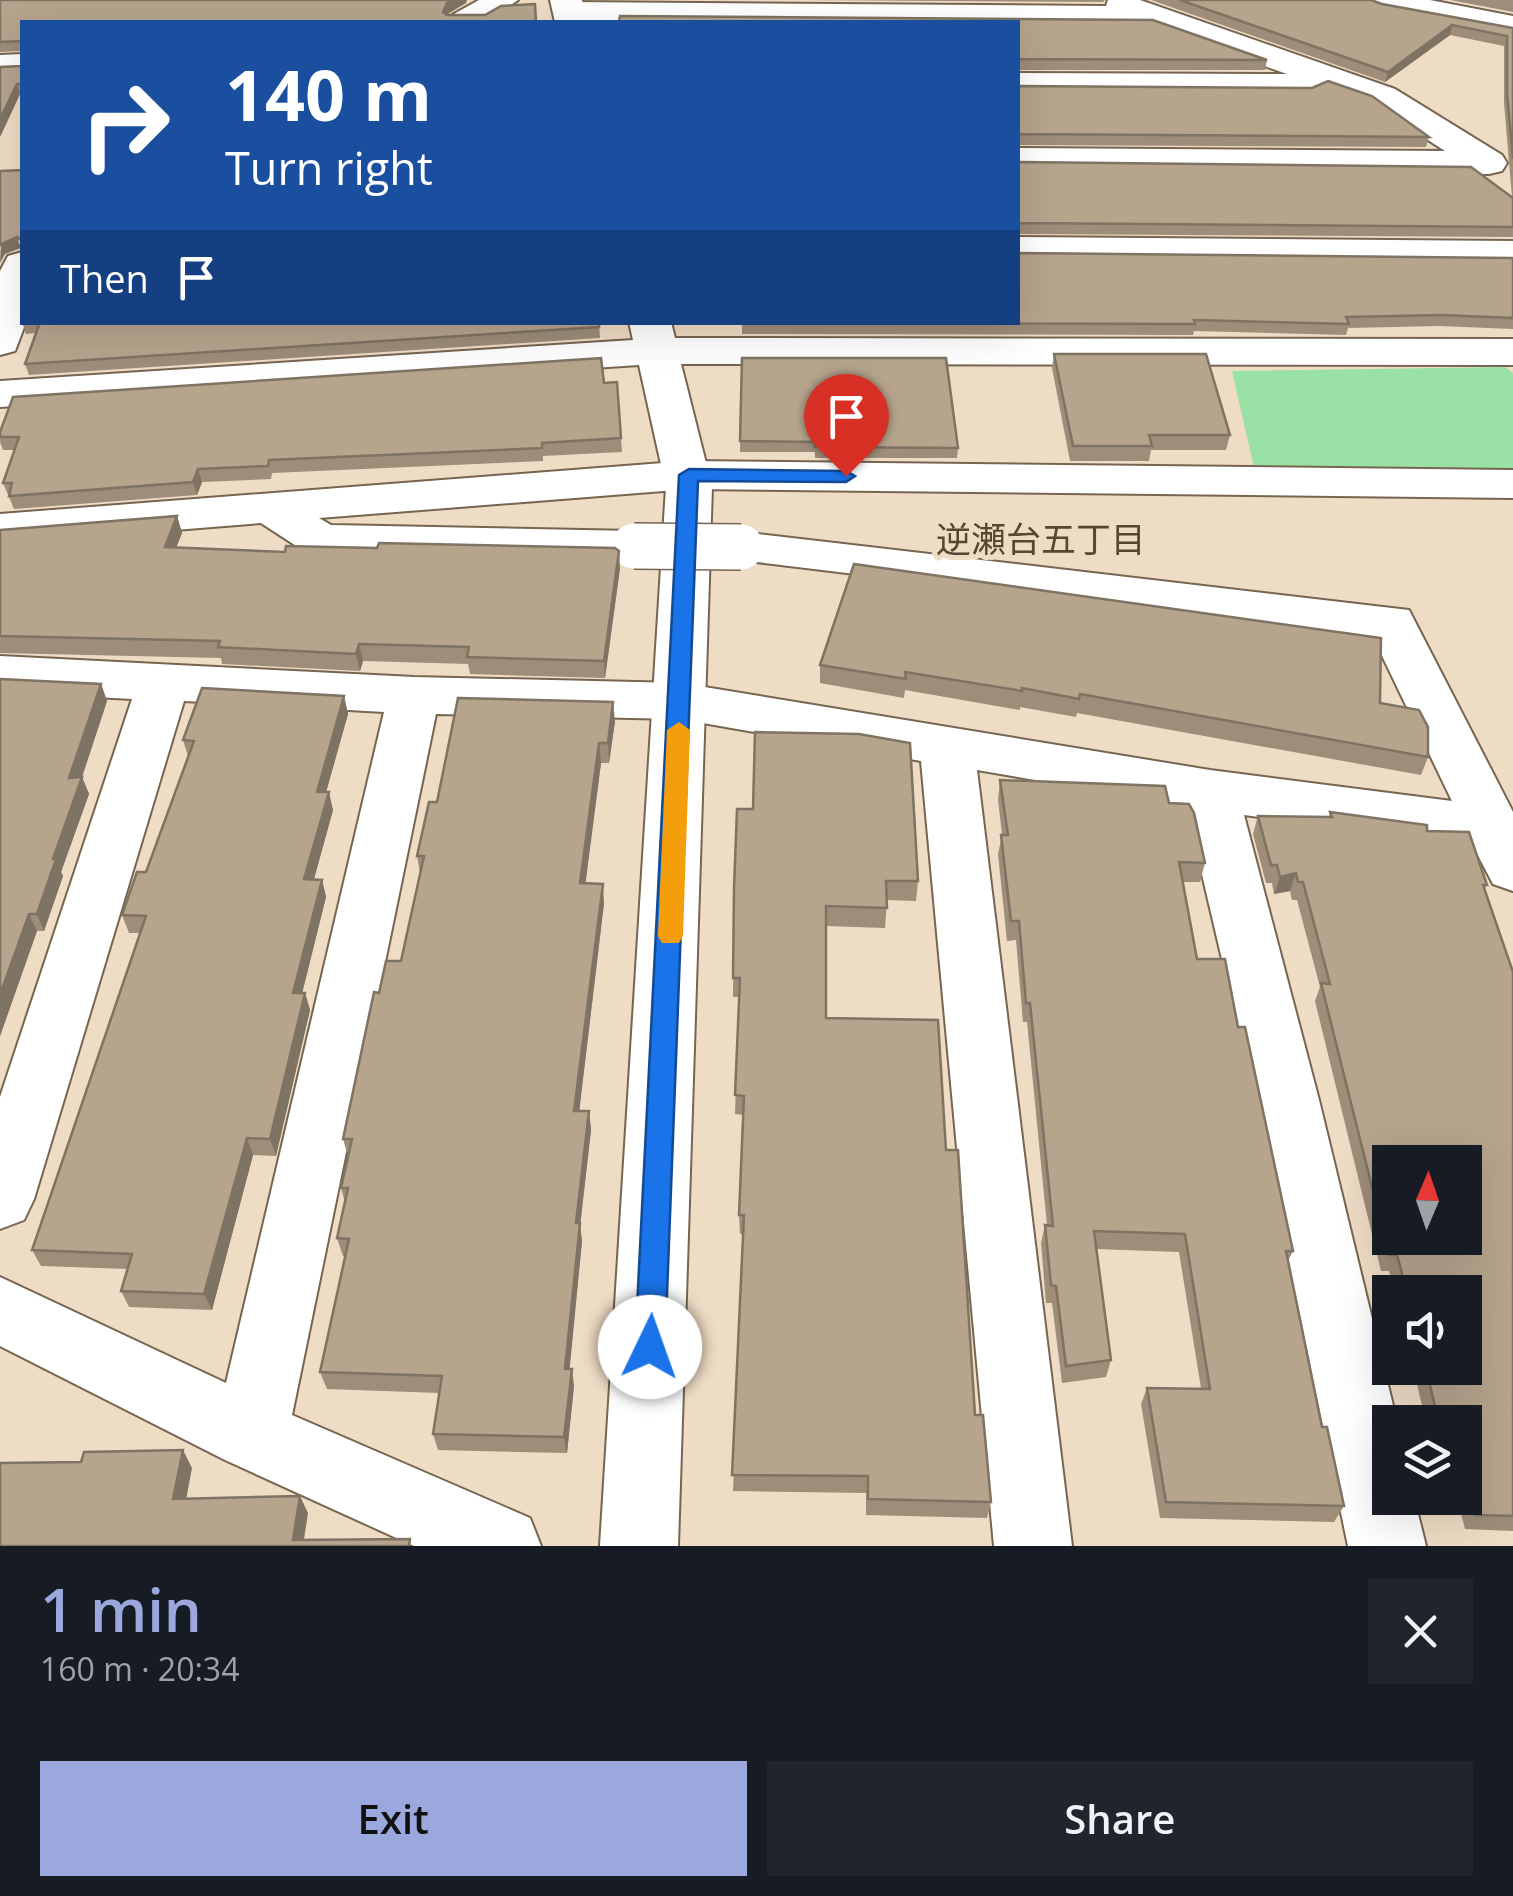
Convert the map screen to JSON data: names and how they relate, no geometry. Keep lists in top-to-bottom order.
{
  "districts": ["逆瀬台五丁目"],
  "north": "top",
  "page": {
    "turn": ["140 m", "Turn right"],
    "then": "Then",
    "heading": ["1 min", "160 m · 20:34"],
    "buttons": ["Exit", "Share"]
  }
}
